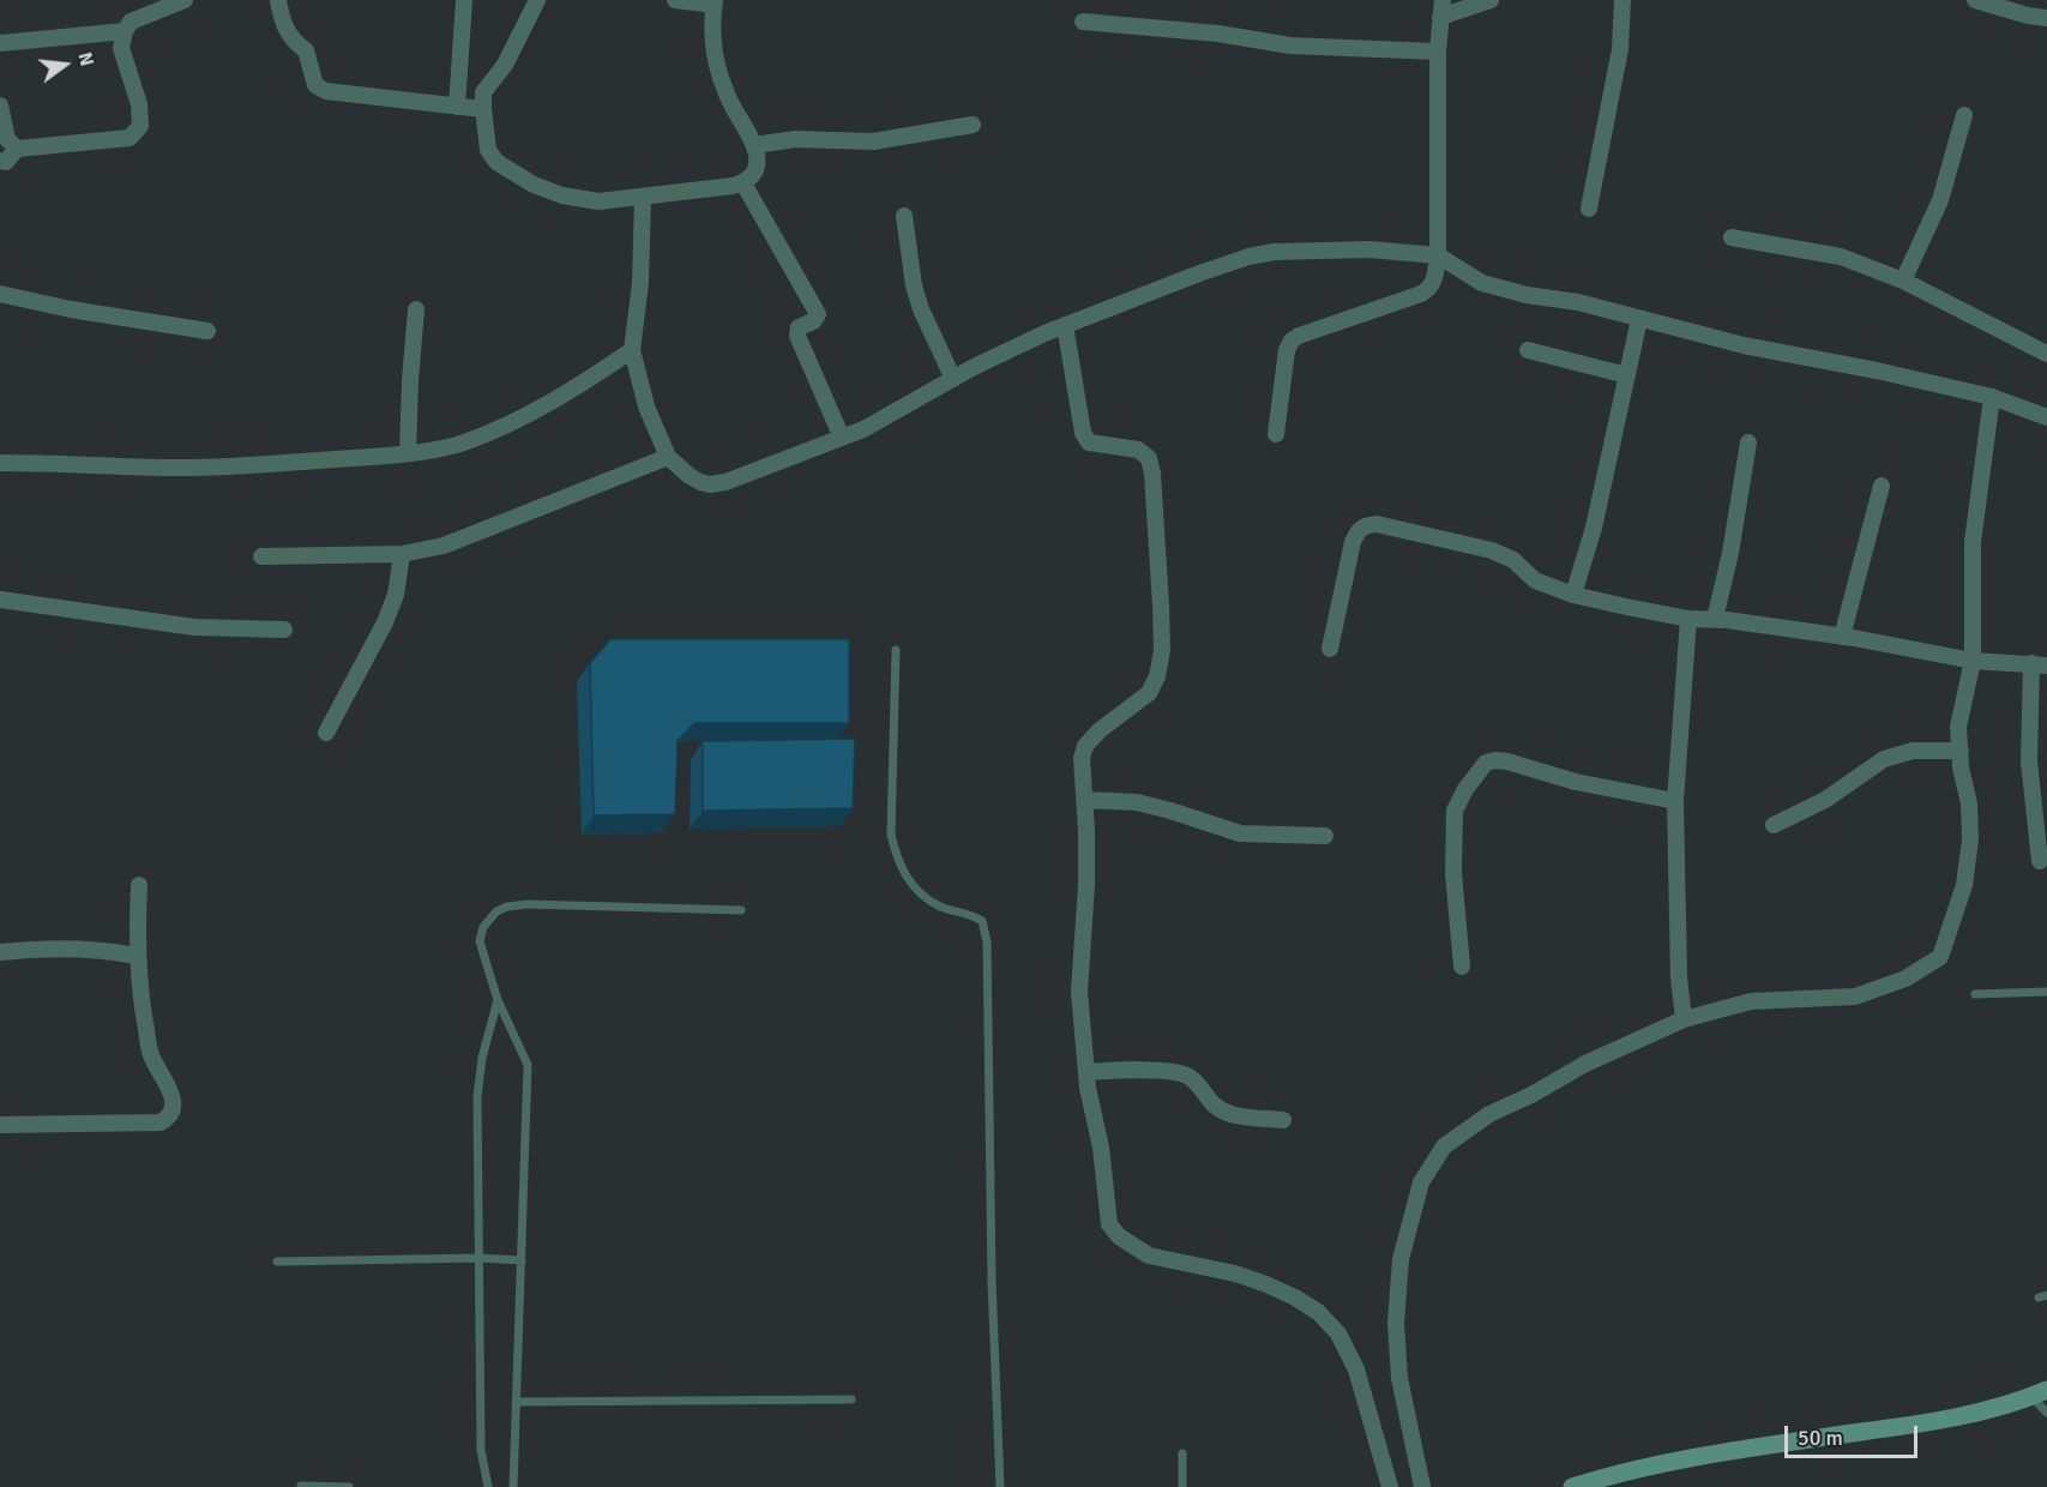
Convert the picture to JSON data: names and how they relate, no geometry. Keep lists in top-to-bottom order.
{
  "scale_bar": "50 m",
  "north": "right"
}
